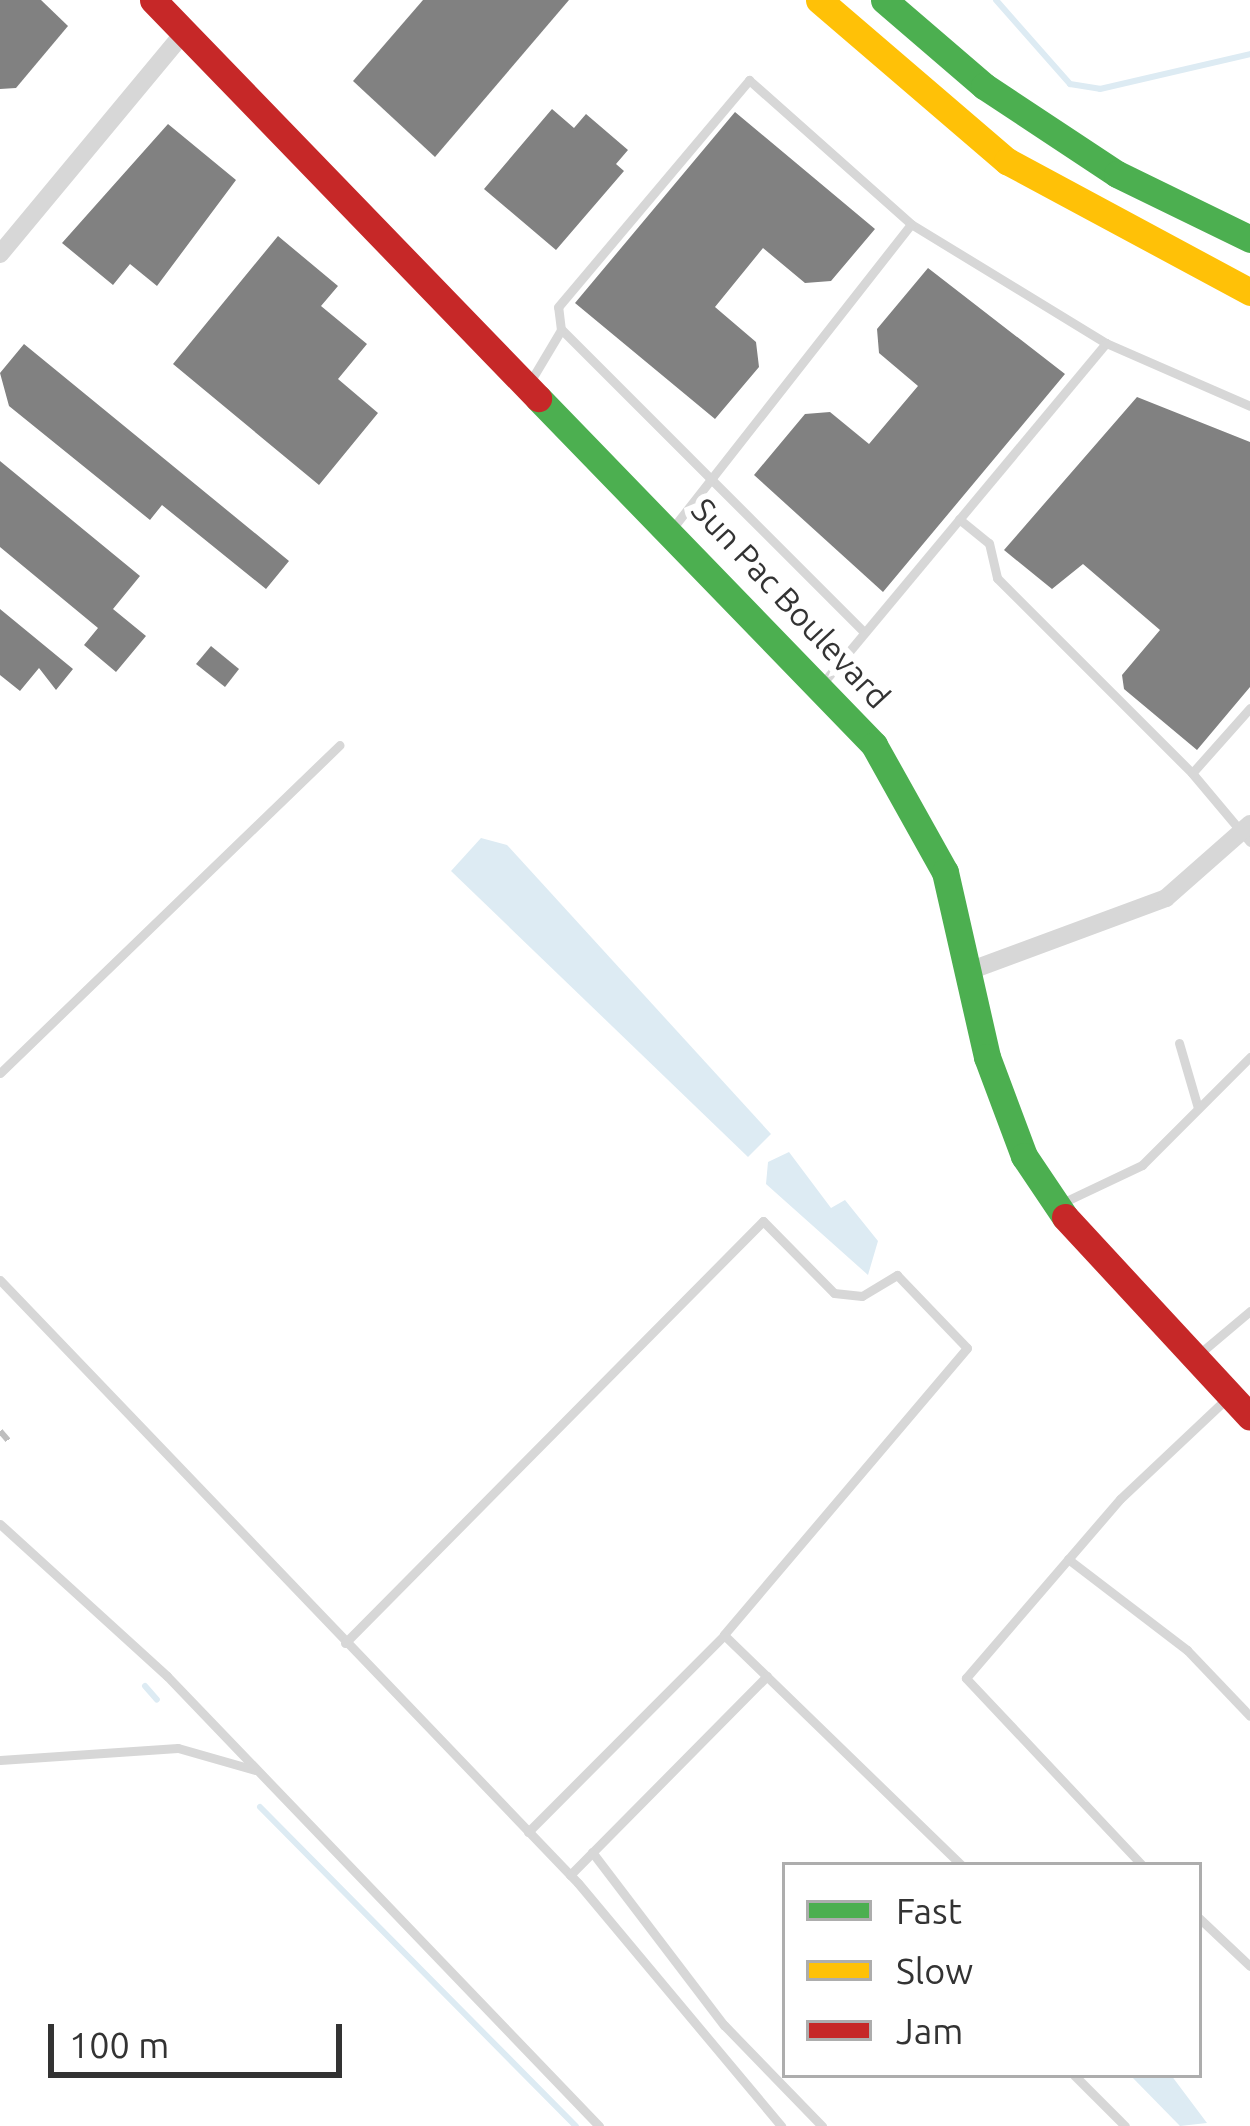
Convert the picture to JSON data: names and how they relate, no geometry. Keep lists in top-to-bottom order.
{
  "streets": {
    "street": ["Sun Pac Boulevard"]
  },
  "legend": ["Fast", "Slow", "Jam"],
  "scale_bar": "100 m"
}
